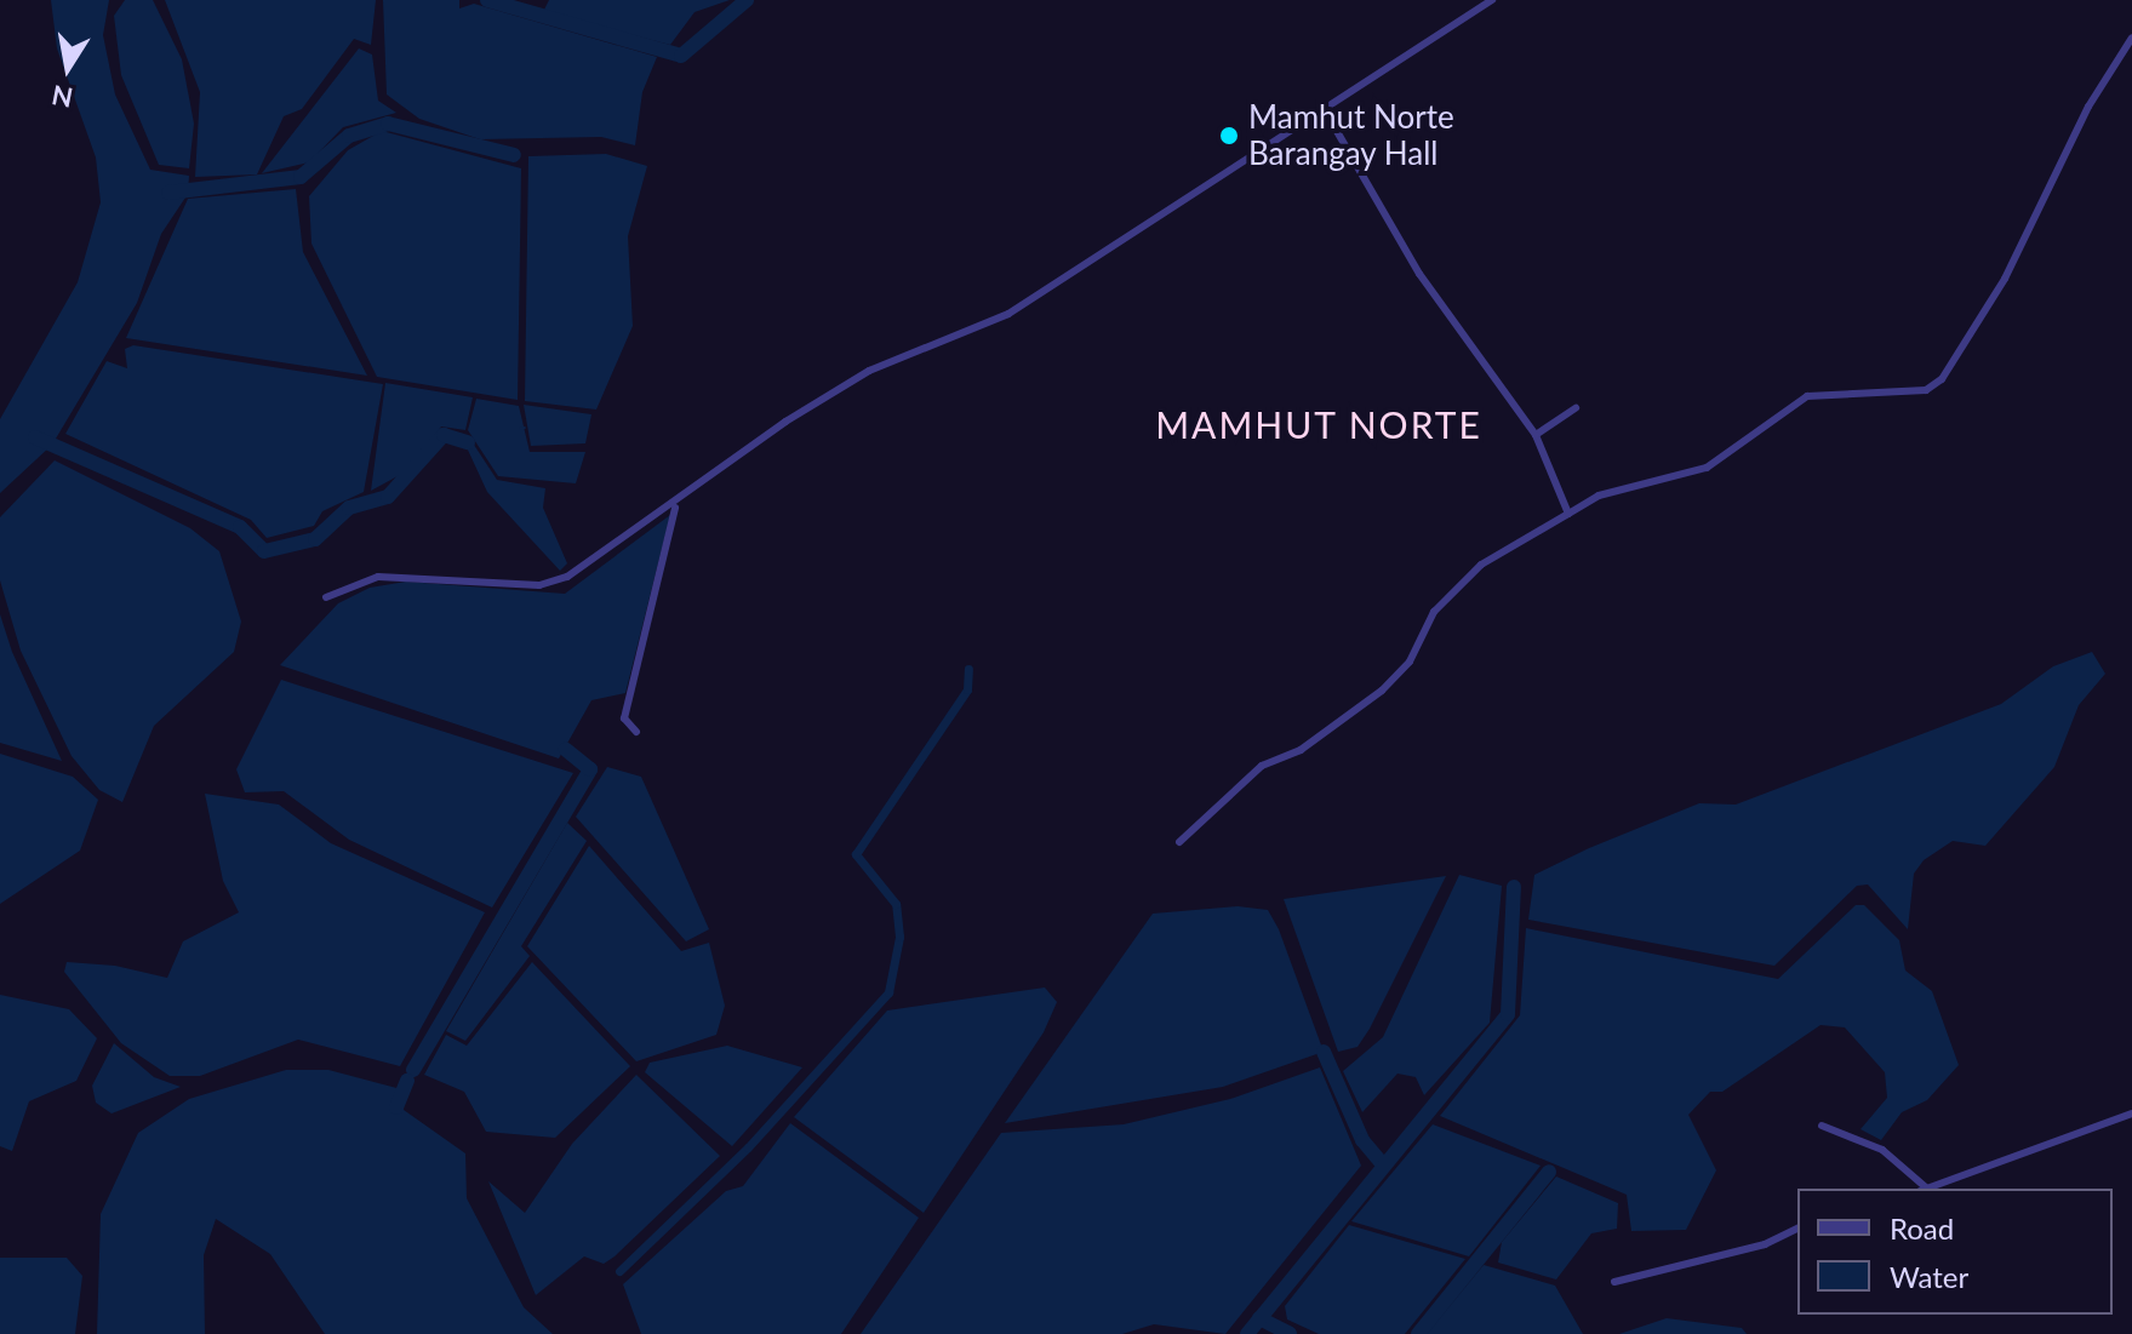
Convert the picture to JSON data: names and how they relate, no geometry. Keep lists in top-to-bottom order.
{
  "districts": ["MAMHUT NORTE"],
  "places": ["Mamhut Norte Barangay Hall"],
  "legend": ["Road", "Water"],
  "north": "bottom"
}
